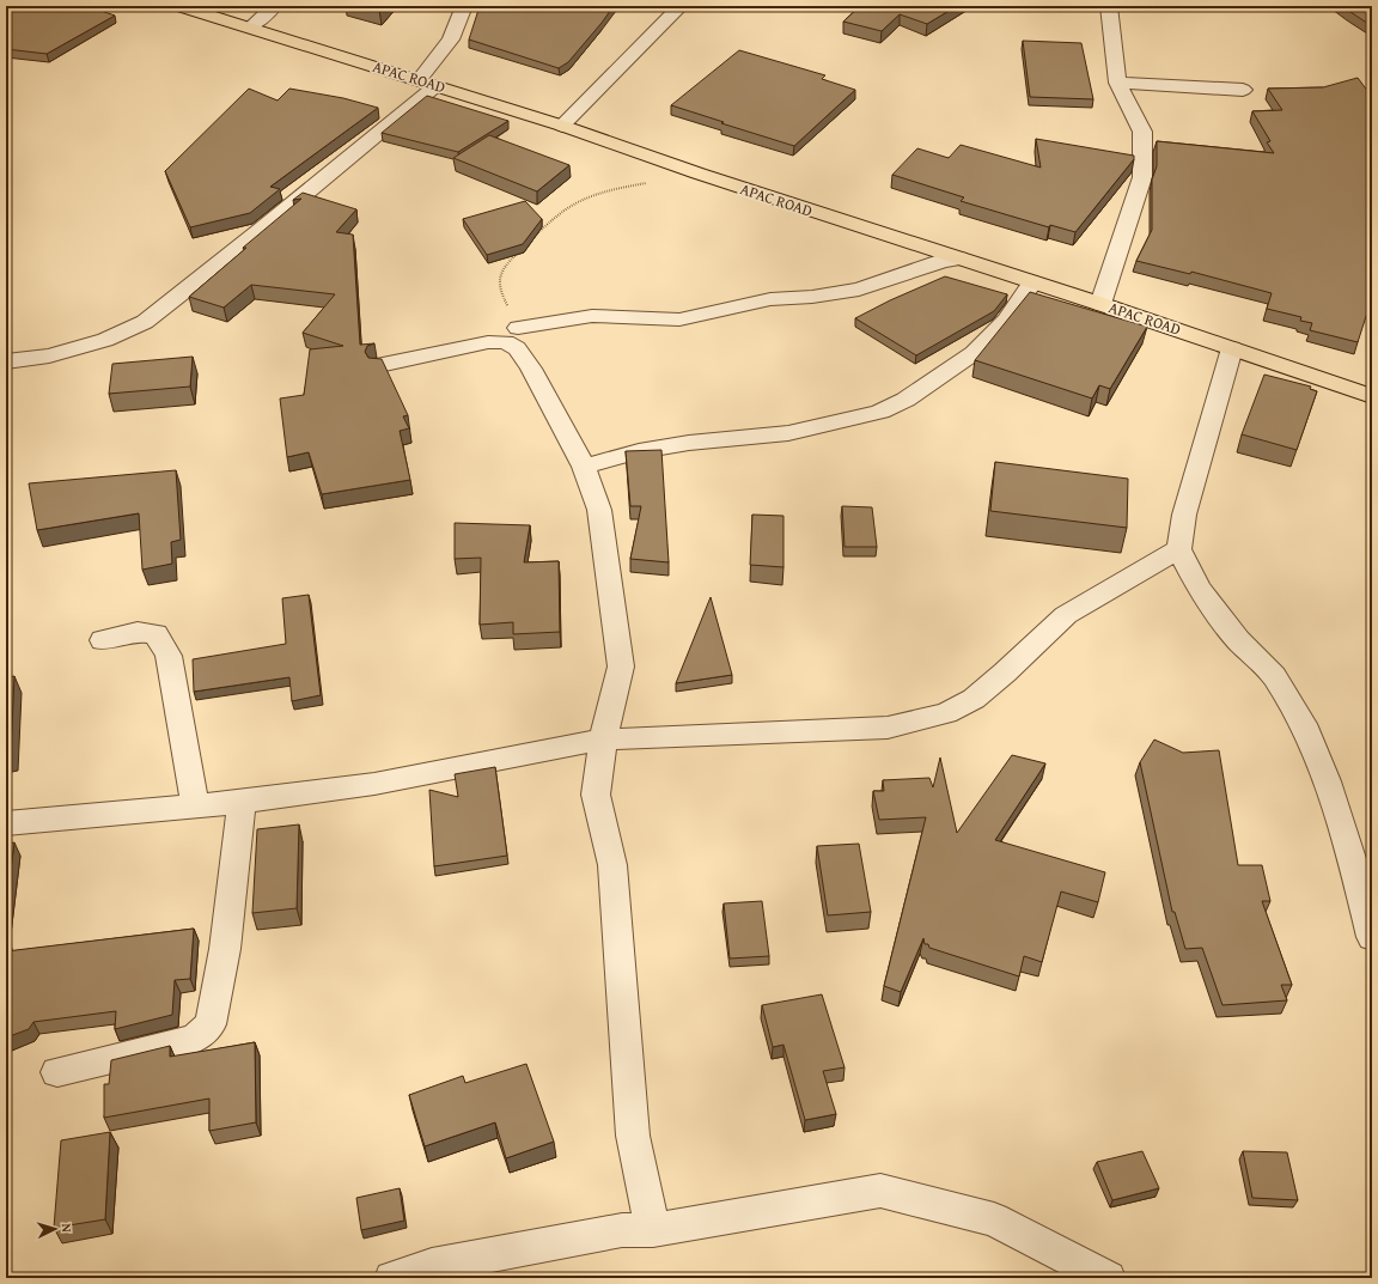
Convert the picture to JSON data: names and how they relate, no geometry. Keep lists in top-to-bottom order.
{
  "streets": {
    "main road": ["APAC ROAD"]
  },
  "north": "right"
}
